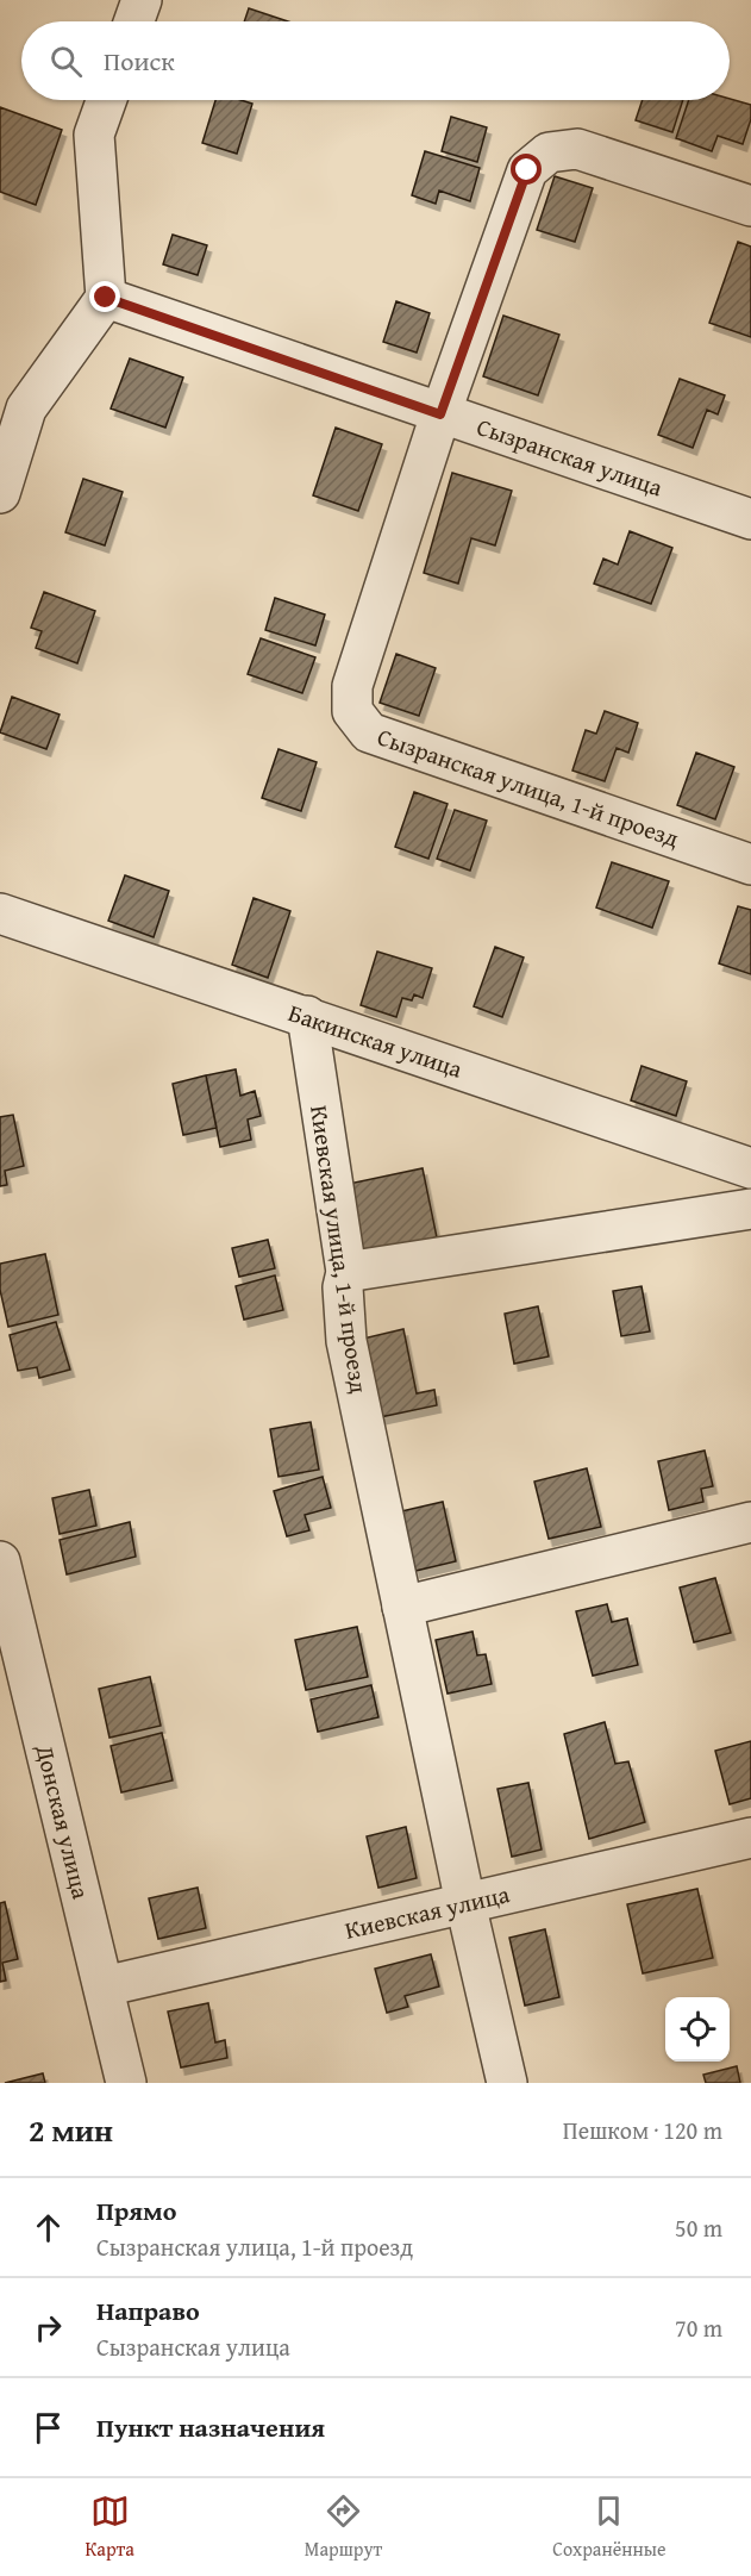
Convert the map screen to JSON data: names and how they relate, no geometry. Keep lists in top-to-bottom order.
{
  "streets": {
    "street": [
      "Сызранская улица",
      "Сызранская улица, 1-й проезд",
      "Бакинская улица",
      "Киевская улица, 1-й проезд",
      "Донская улица",
      "Киевская улица"
    ]
  },
  "crossings": [
    ["Сызранская улица", "Сызранская улица, 1-й проезд"],
    ["Бакинская улица", "Киевская улица, 1-й проезд"],
    ["Киевская улица, 1-й проезд", "Киевская улица"],
    ["Донская улица", "Киевская улица"]
  ],
  "page": {
    "search": "Поиск",
    "heading": ["2 мин", "Пешком · 120 m"],
    "list": [
      ["Прямо", "Сызранская улица, 1-й проезд", "50 m"],
      ["Направо", "Сызранская улица", "70 m"],
      "Пункт назначения"
    ],
    "nav": ["Карта", "Маршрут", "Сохранённые"]
  }
}
